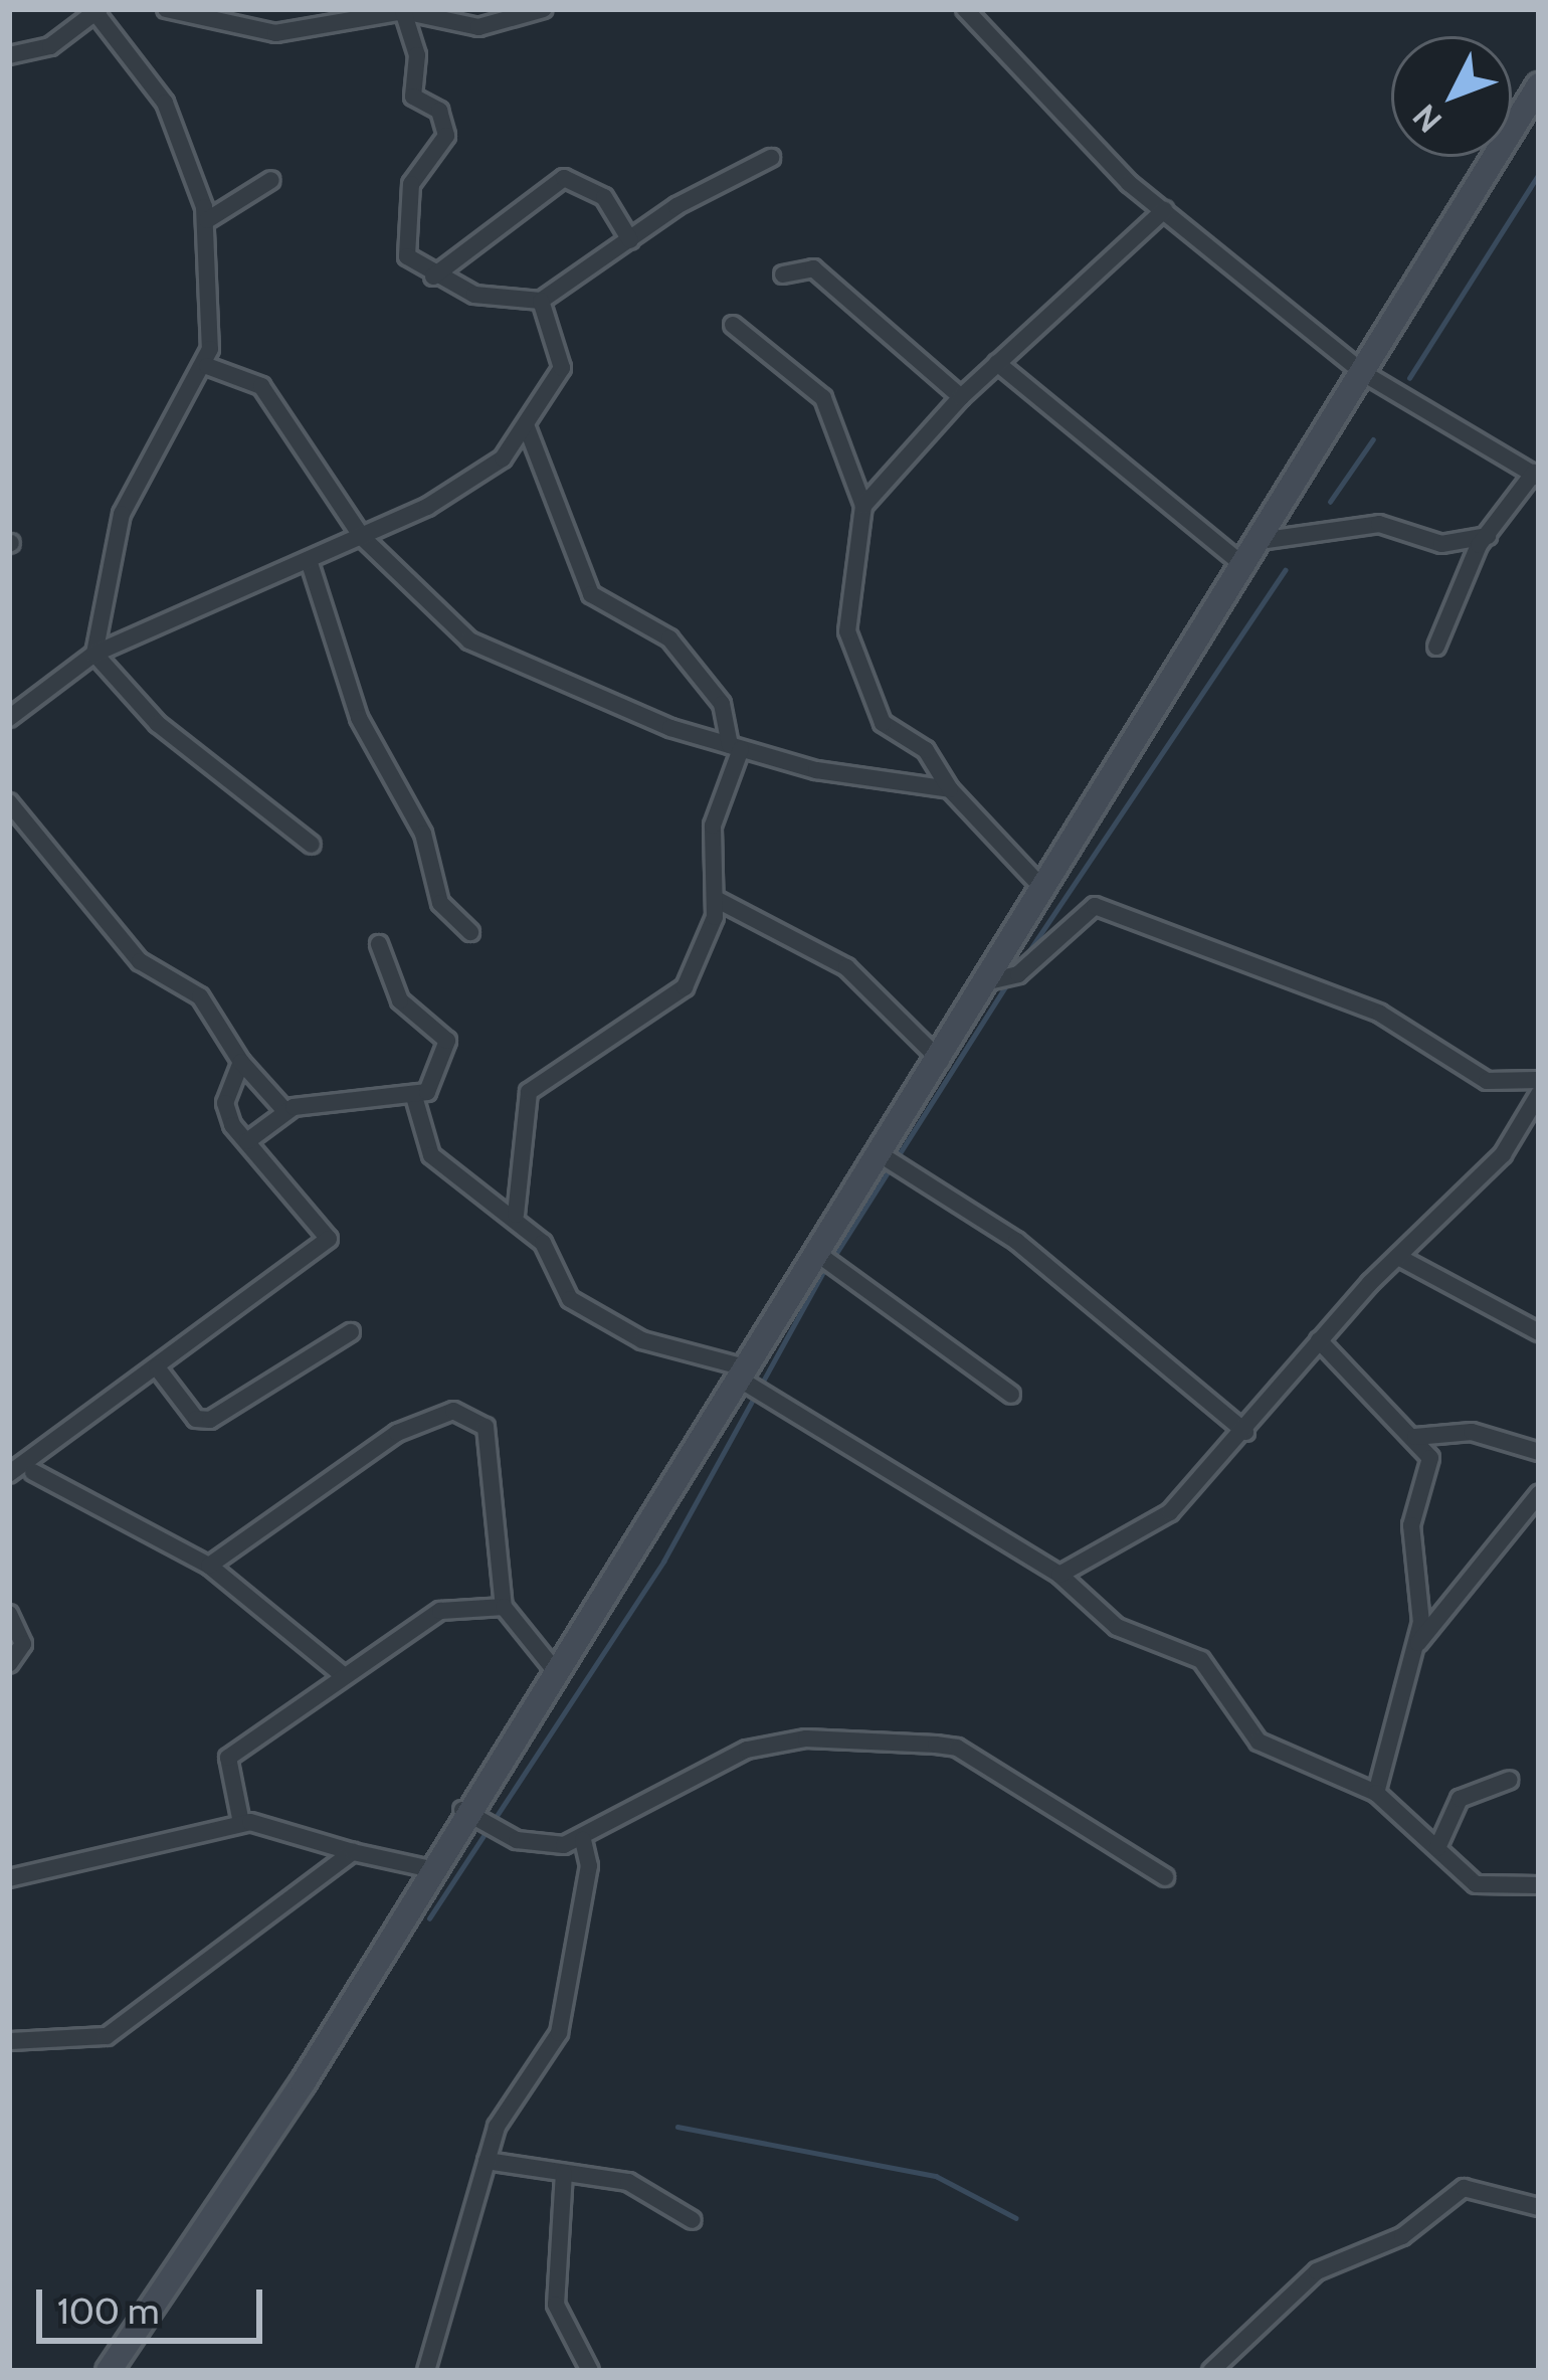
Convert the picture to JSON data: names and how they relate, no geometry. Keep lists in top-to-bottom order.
{
  "scale_bar": "100 m",
  "north": "bottom left"
}
